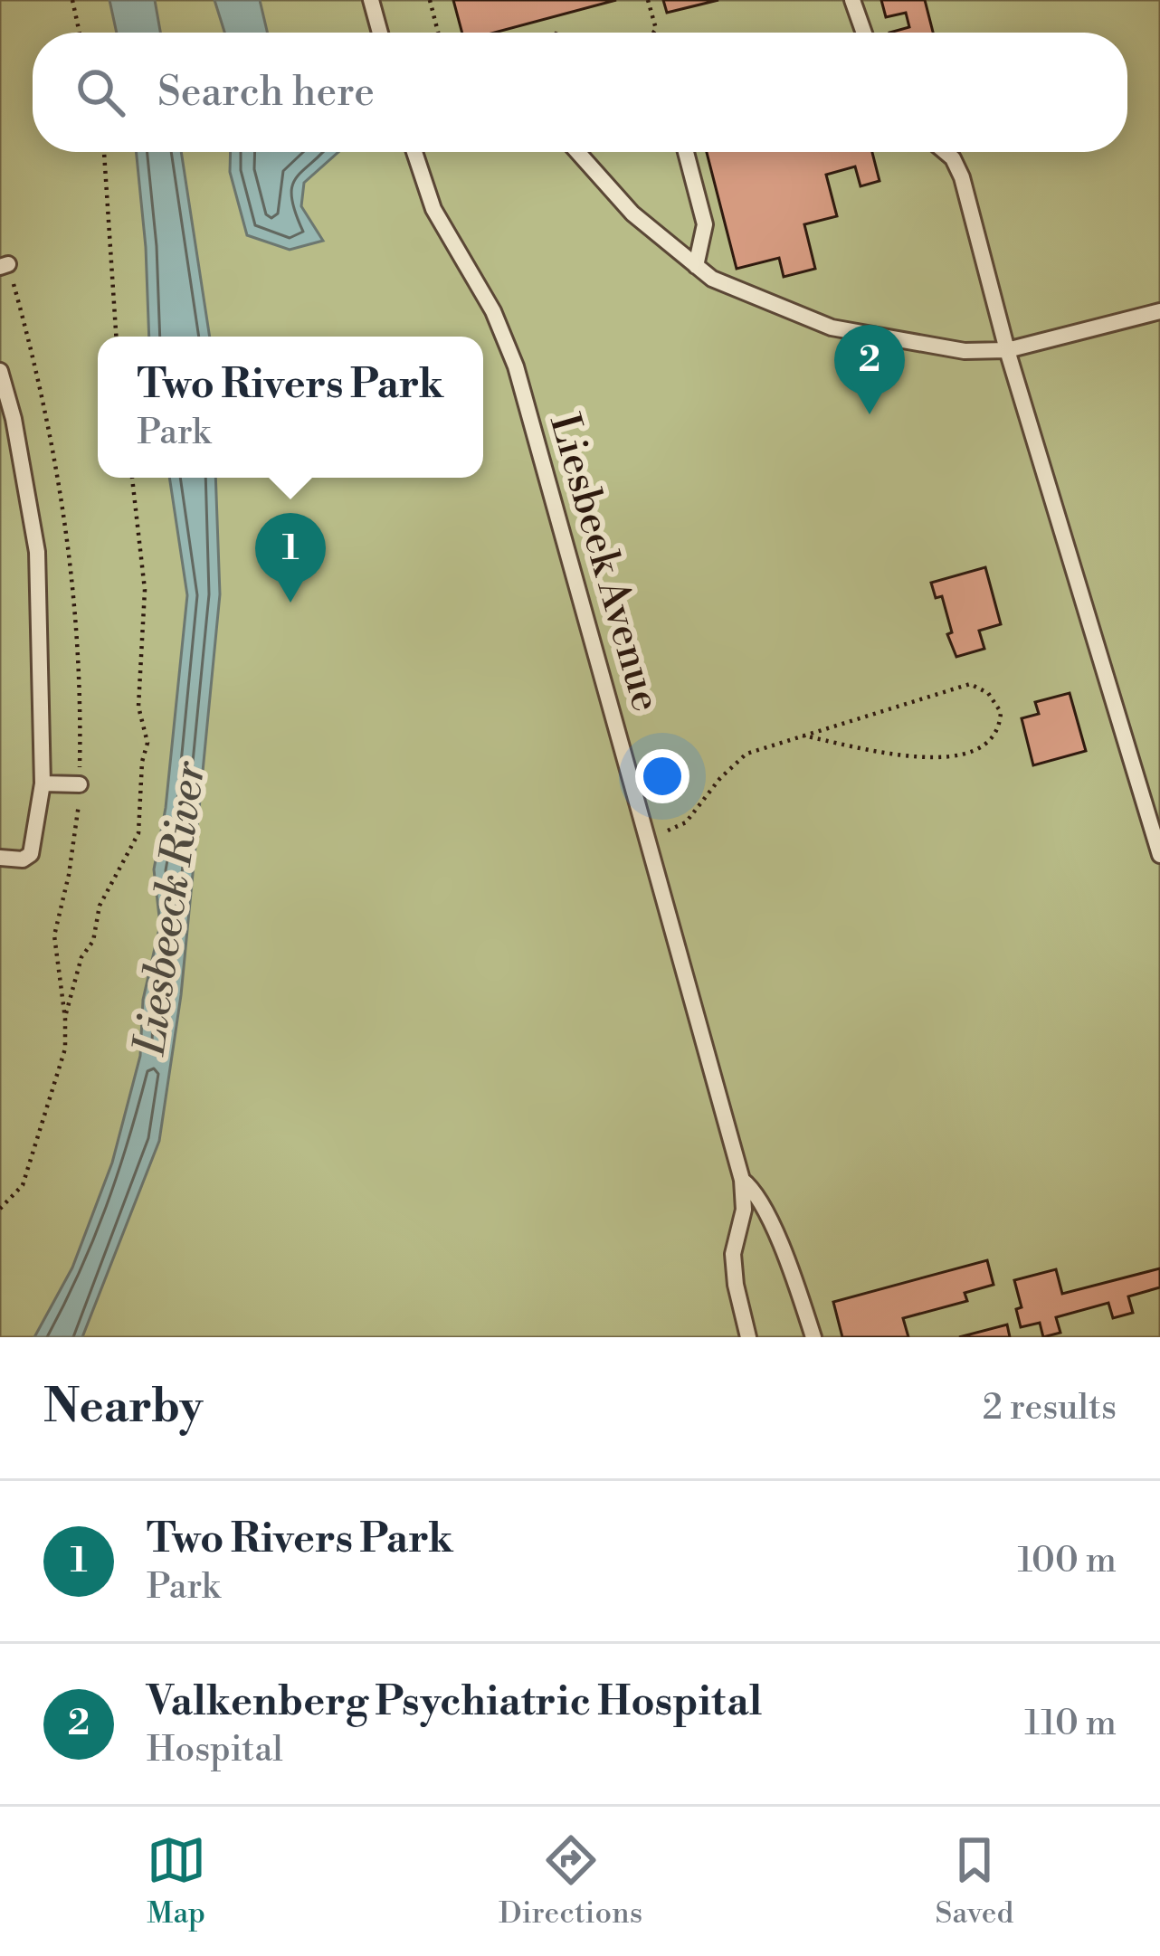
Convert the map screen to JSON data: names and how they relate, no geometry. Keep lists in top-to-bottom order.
{
  "streets": {
    "lane": ["Liesbeek Avenue"]
  },
  "water": ["Liesbeeck River"],
  "page": {
    "search": "Search here",
    "pins": ["2", "1"],
    "popup": ["Two Rivers Park", "Park"],
    "heading": ["Nearby", "2 results"],
    "list": [
      {
        "mark": "1",
        "name": "Two Rivers Park",
        "note": "Park",
        "value": "100 m"
      },
      {
        "mark": "2",
        "name": "Valkenberg Psychiatric Hospital",
        "note": "Hospital",
        "value": "110 m"
      }
    ],
    "nav": ["Map", "Directions", "Saved"]
  }
}
